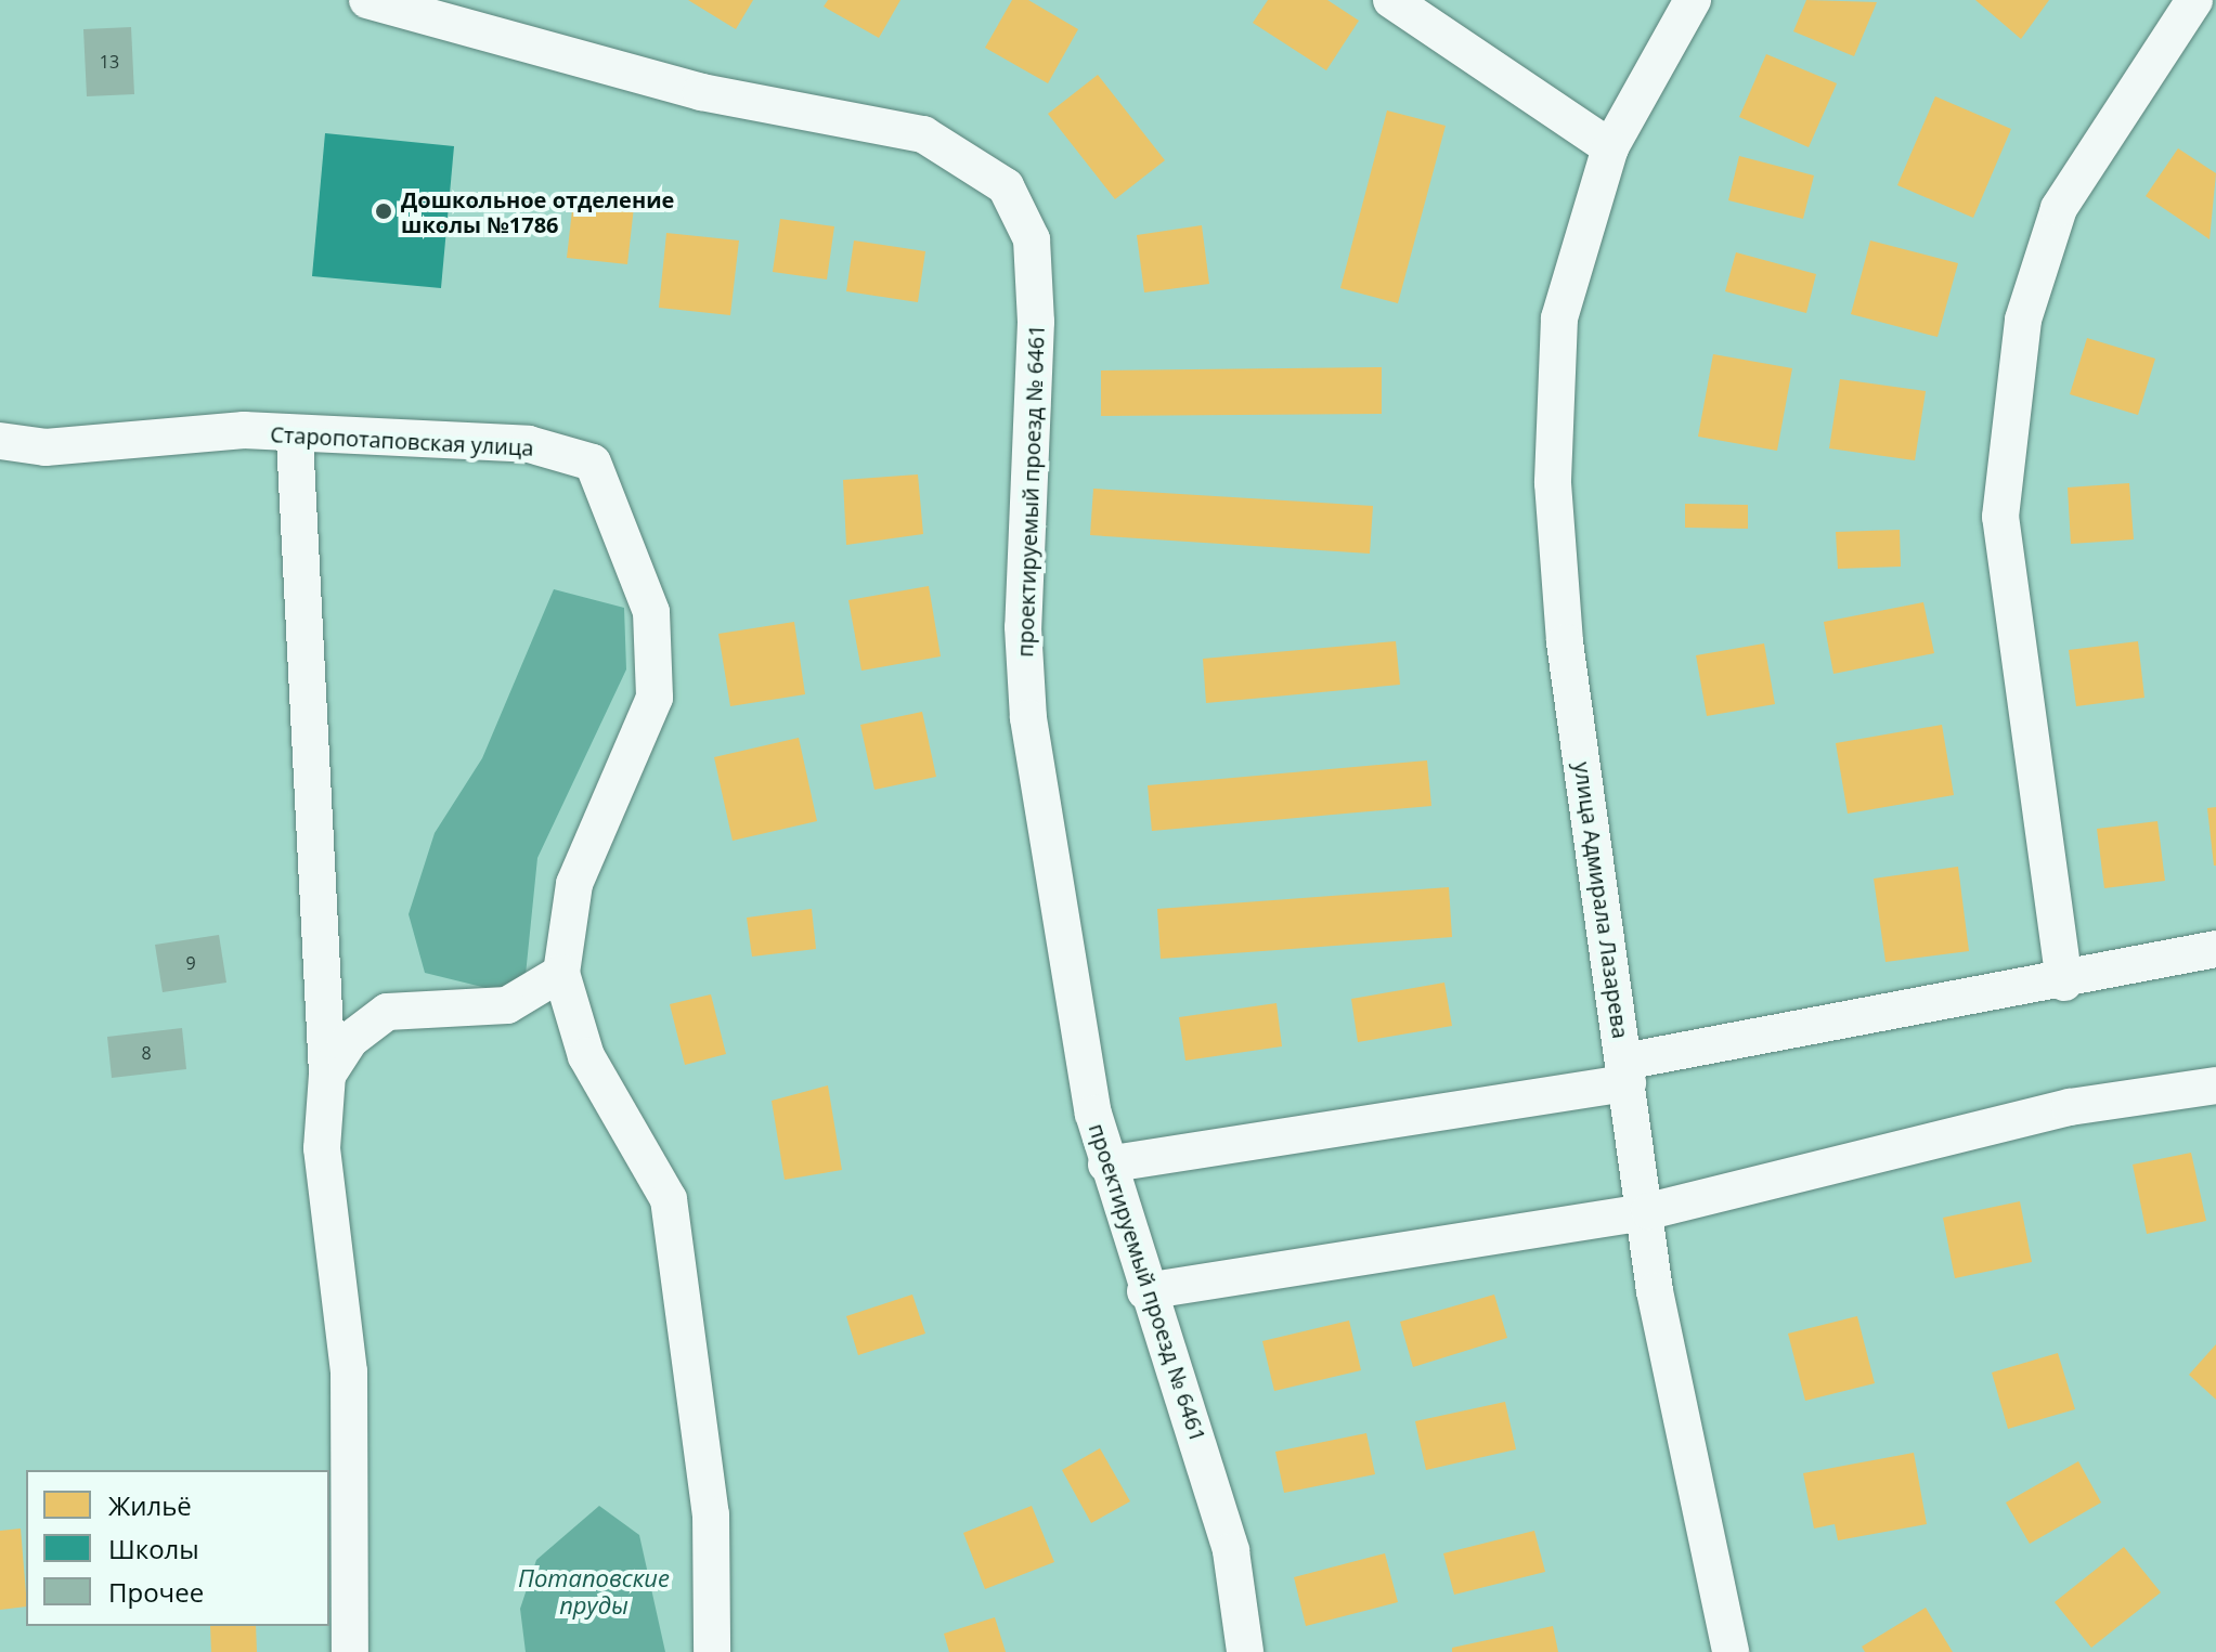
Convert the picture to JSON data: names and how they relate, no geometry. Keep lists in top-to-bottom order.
{
  "streets": {
    "street": ["Старопотаповская улица", "проектируемый проезд № 6461", "улица Адмирала Лазарева"]
  },
  "water": ["Потаповские пруды"],
  "places": ["Дошкольное отделение школы №1786"],
  "house_numbers": ["13", "9", "8"],
  "legend": ["Жильё", "Школы", "Прочее"]
}
